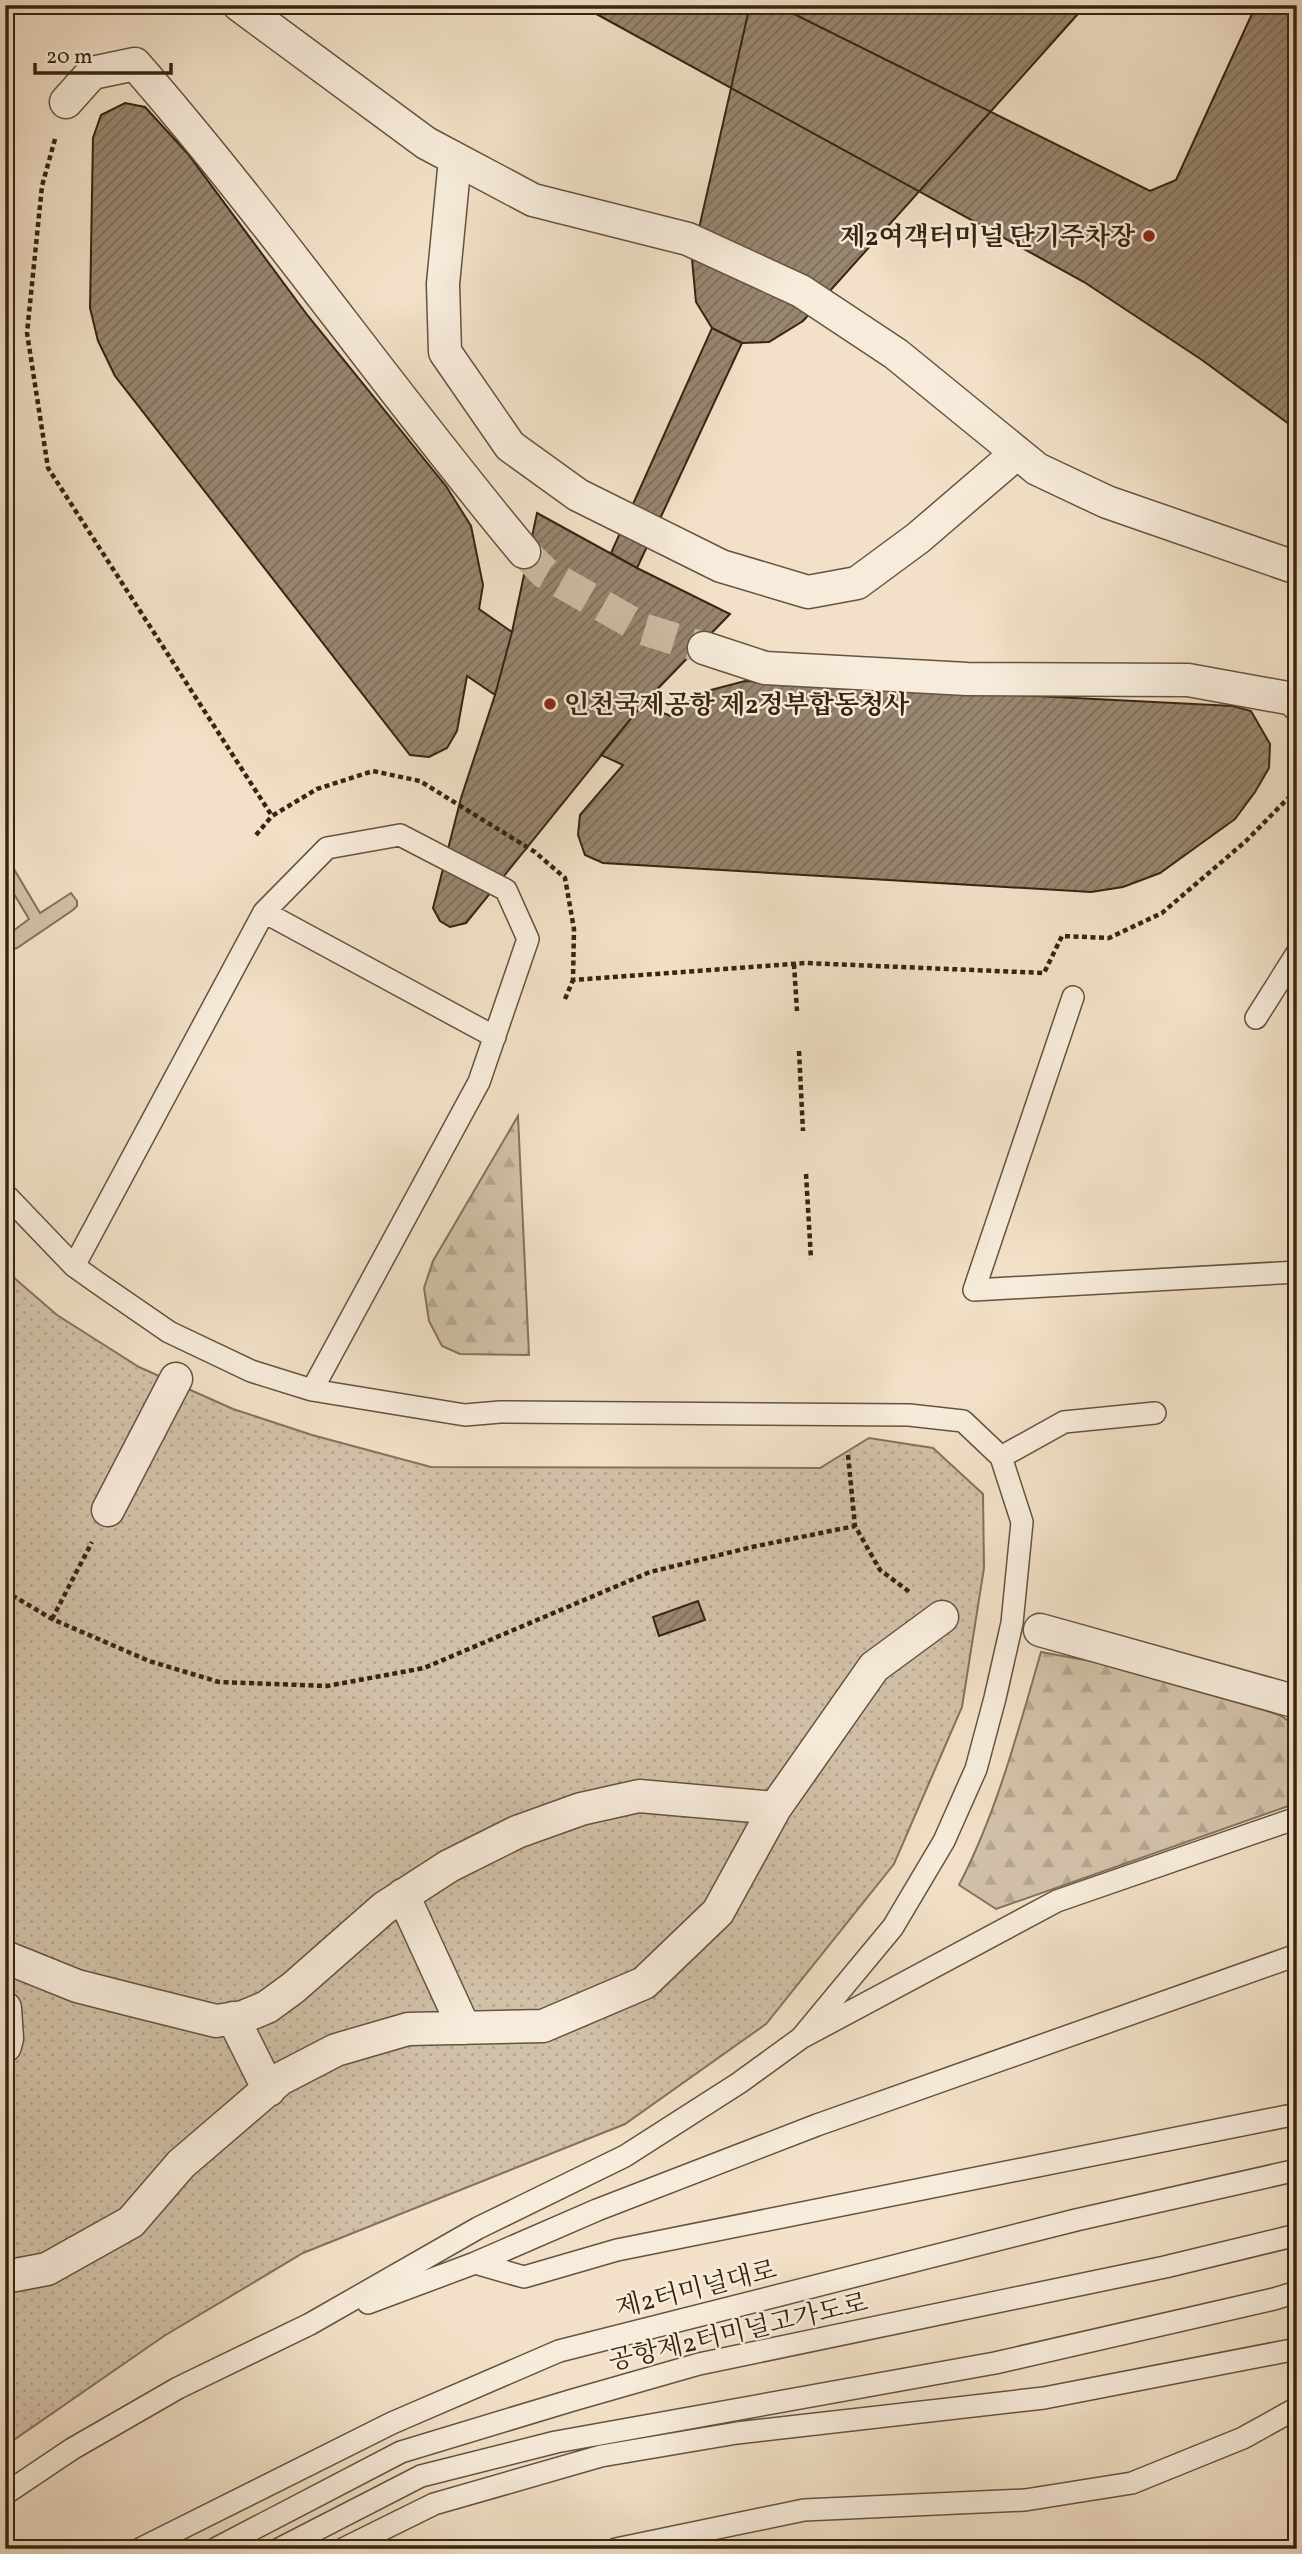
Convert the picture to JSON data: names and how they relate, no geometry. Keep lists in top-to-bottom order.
{
  "streets": {
    "lane": ["제2터미널대로", "공항제2터미널고가도로"]
  },
  "places": ["제2여객터미널 단기주차장", "인천국제공항 제2정부합동청사"],
  "scale_bar": "20 m"
}
